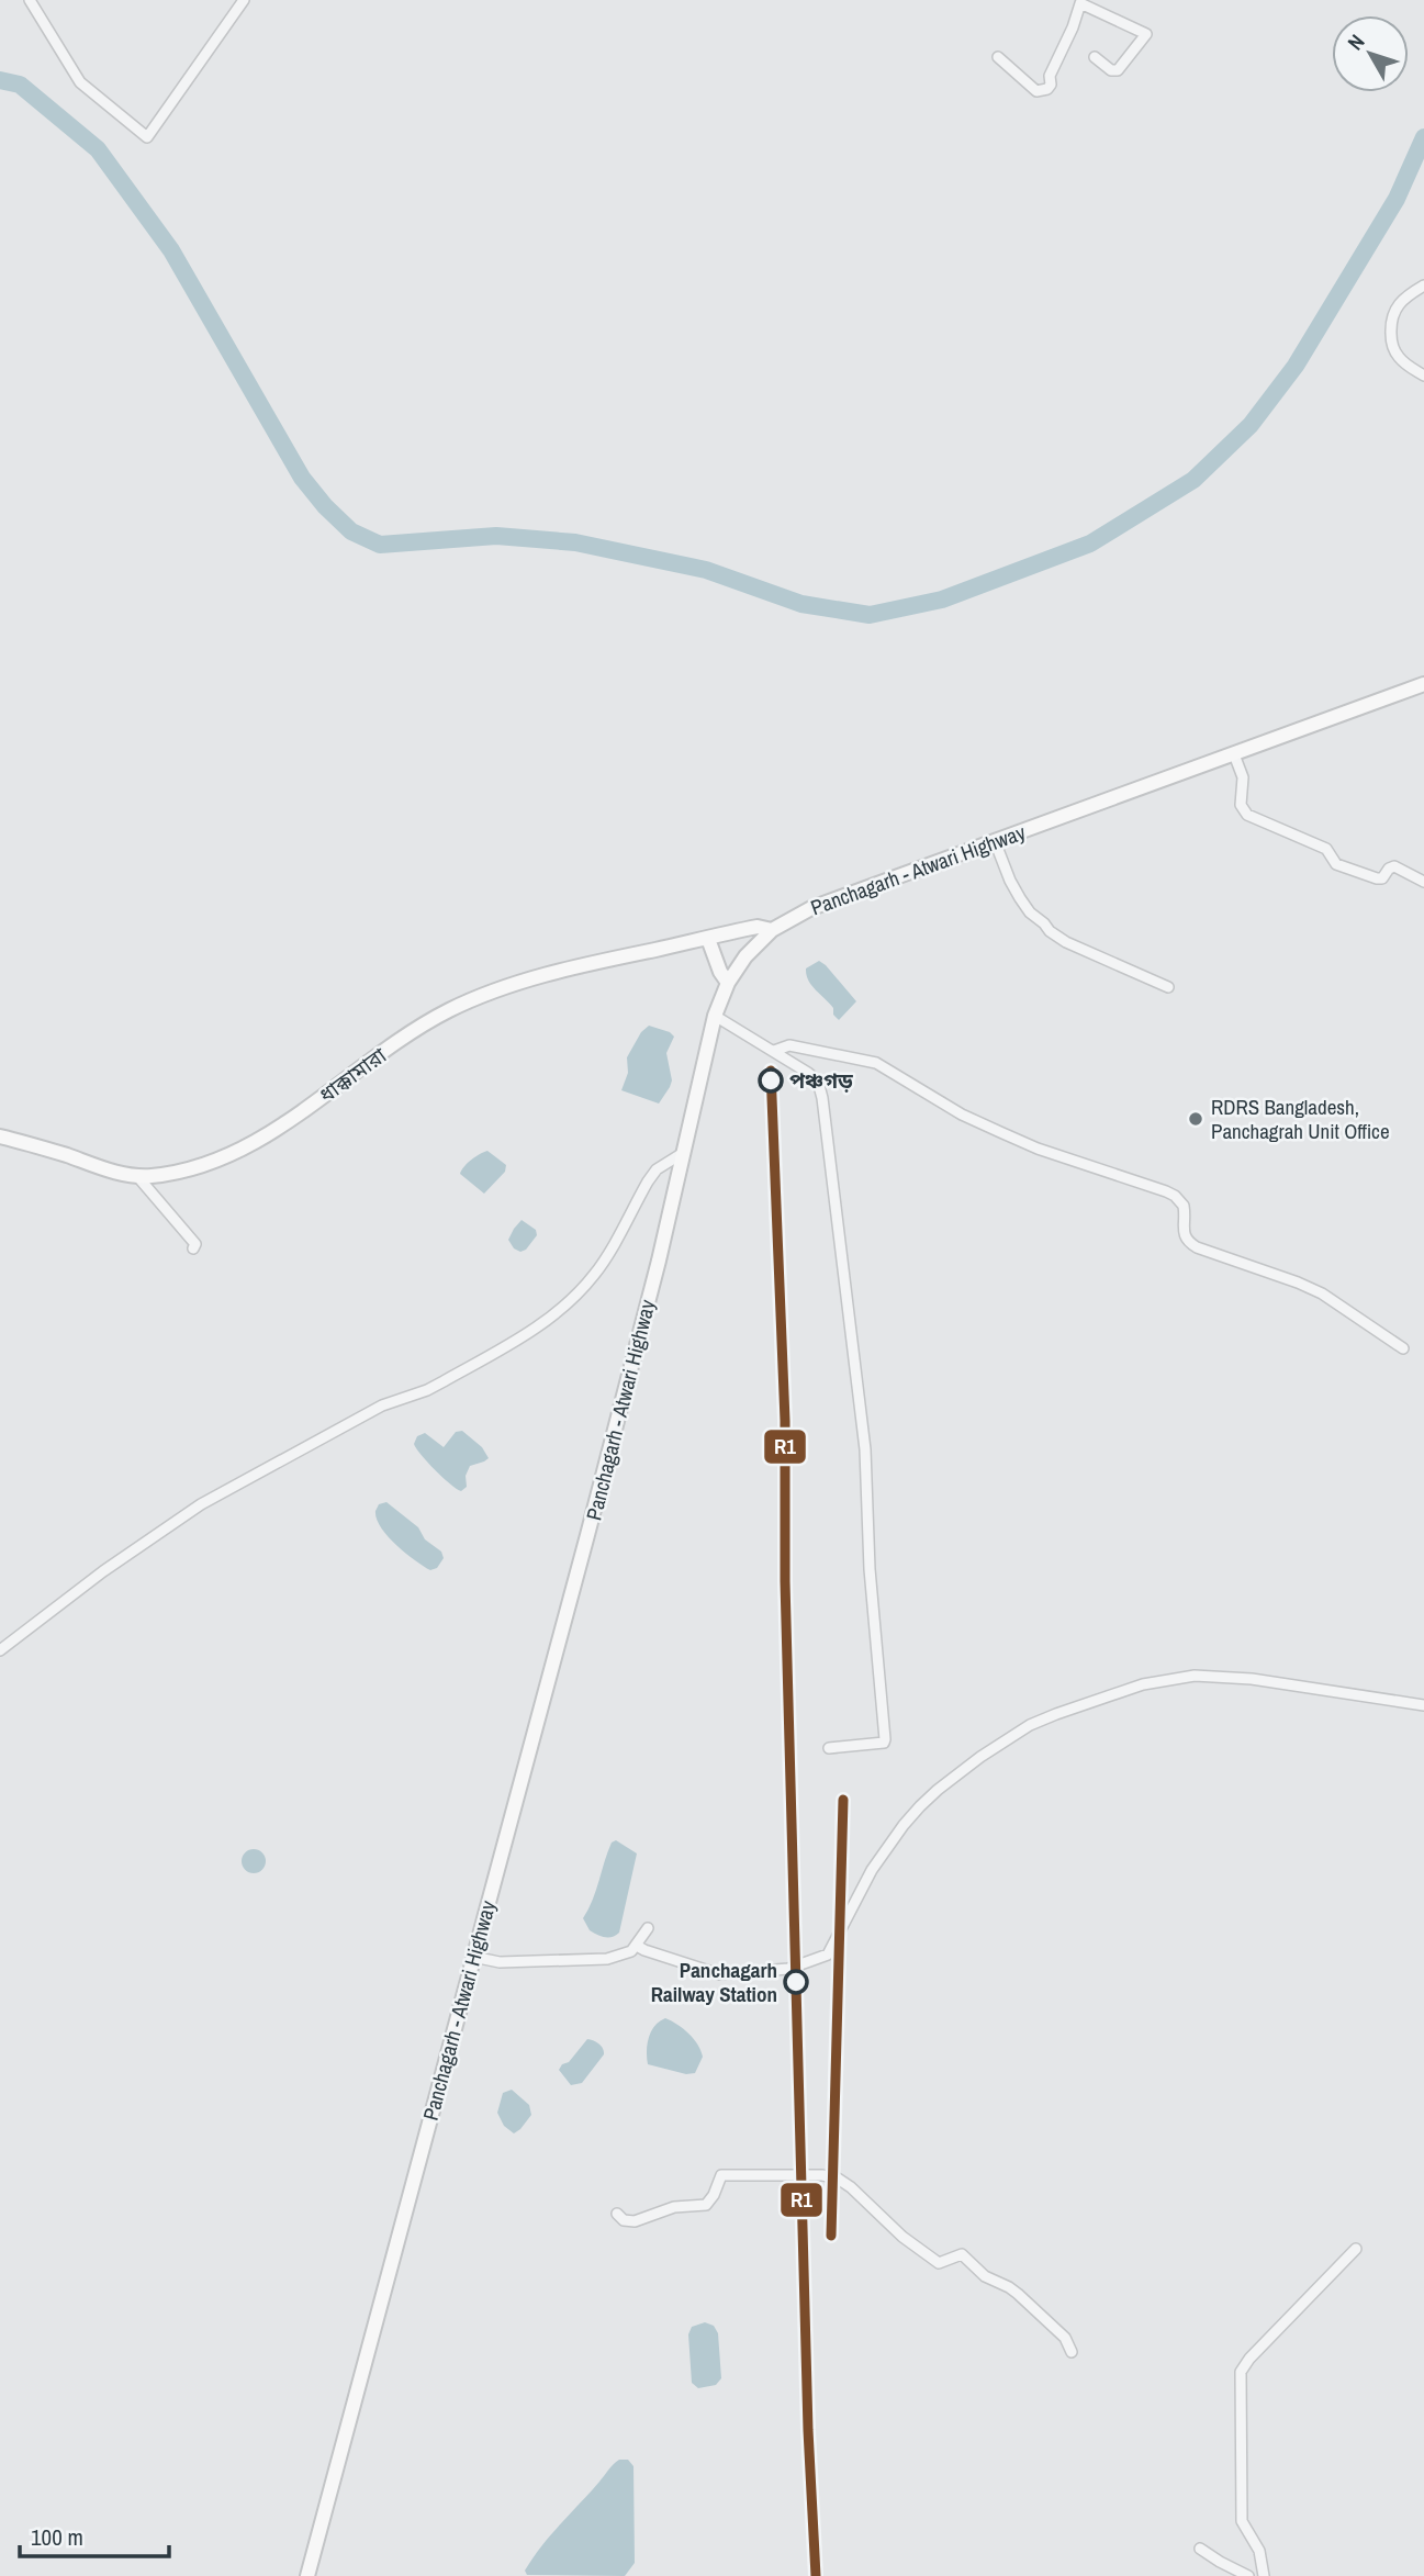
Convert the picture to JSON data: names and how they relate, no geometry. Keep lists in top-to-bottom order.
{
  "streets": {
    "main road": ["Panchagarh - Atwari Highway", "ধাক্কামারা"]
  },
  "crossings": [
    ["Panchagarh - Atwari Highway", "ধাক্কামারা"]
  ],
  "places": ["পঞ্চগড়", "RDRS Bangladesh, Panchagrah Unit Office", "Panchagarh Railway Station"],
  "lines": ["transit line R1"],
  "scale_bar": "100 m",
  "north": "top left"
}
